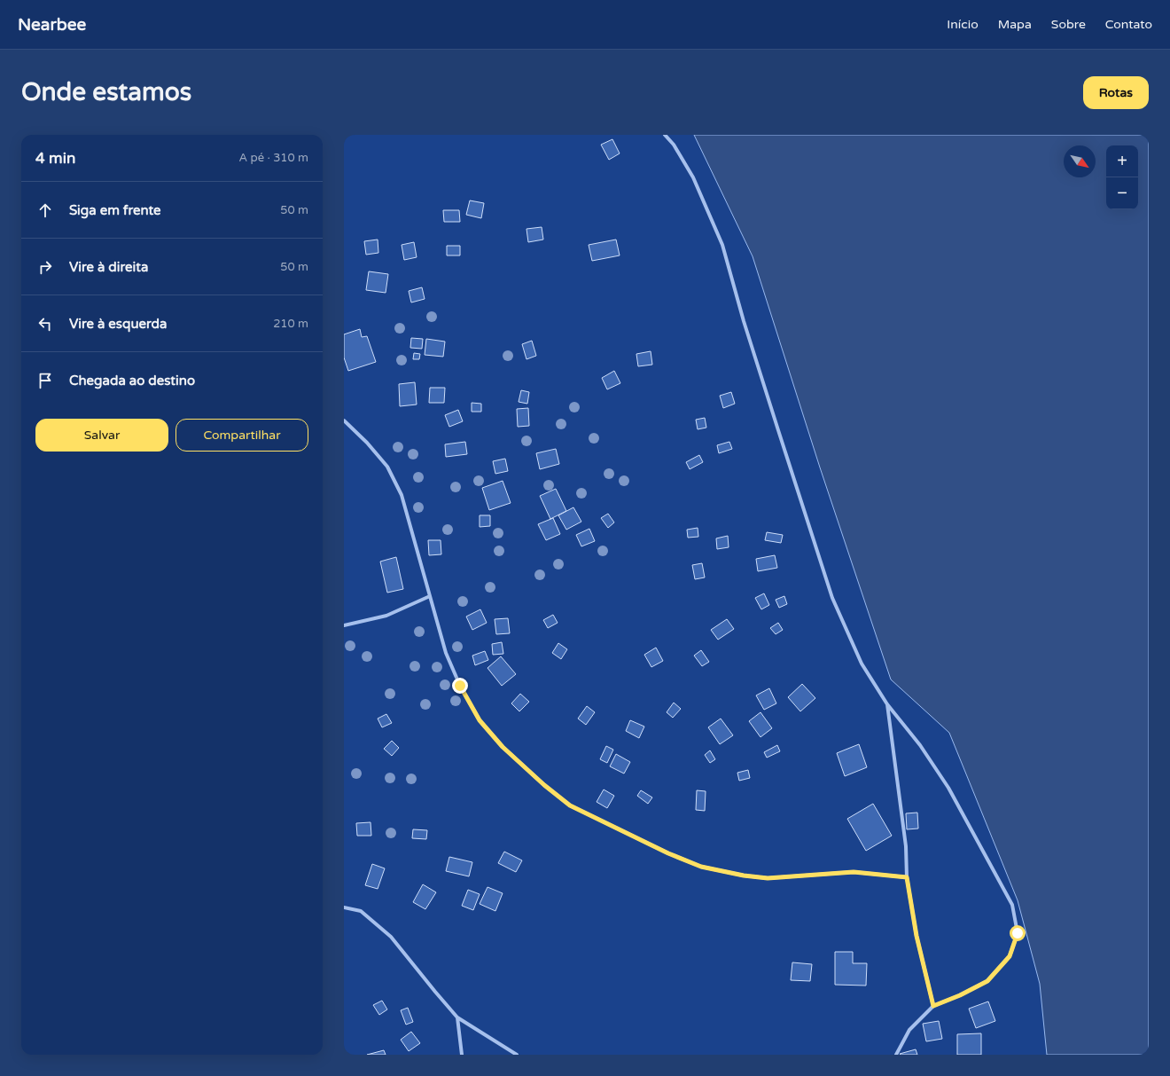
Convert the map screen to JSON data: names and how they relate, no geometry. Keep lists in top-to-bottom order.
{
  "north": "bottom right",
  "page": {
    "header": "Nearbee",
    "nav": [
      "Início",
      "Mapa",
      "Sobre",
      "Contato"
    ],
    "buttons": [
      "Rotas",
      ["Salvar", "Compartilhar"]
    ],
    "title": "Onde estamos",
    "heading": ["4 min", "A pé · 310 m"],
    "map_buttons": ["+", "−"],
    "list": [
      ["Siga em frente", "50 m"],
      ["Vire à direita", "50 m"],
      ["Vire à esquerda", "210 m"],
      "Chegada ao destino"
    ]
  }
}
